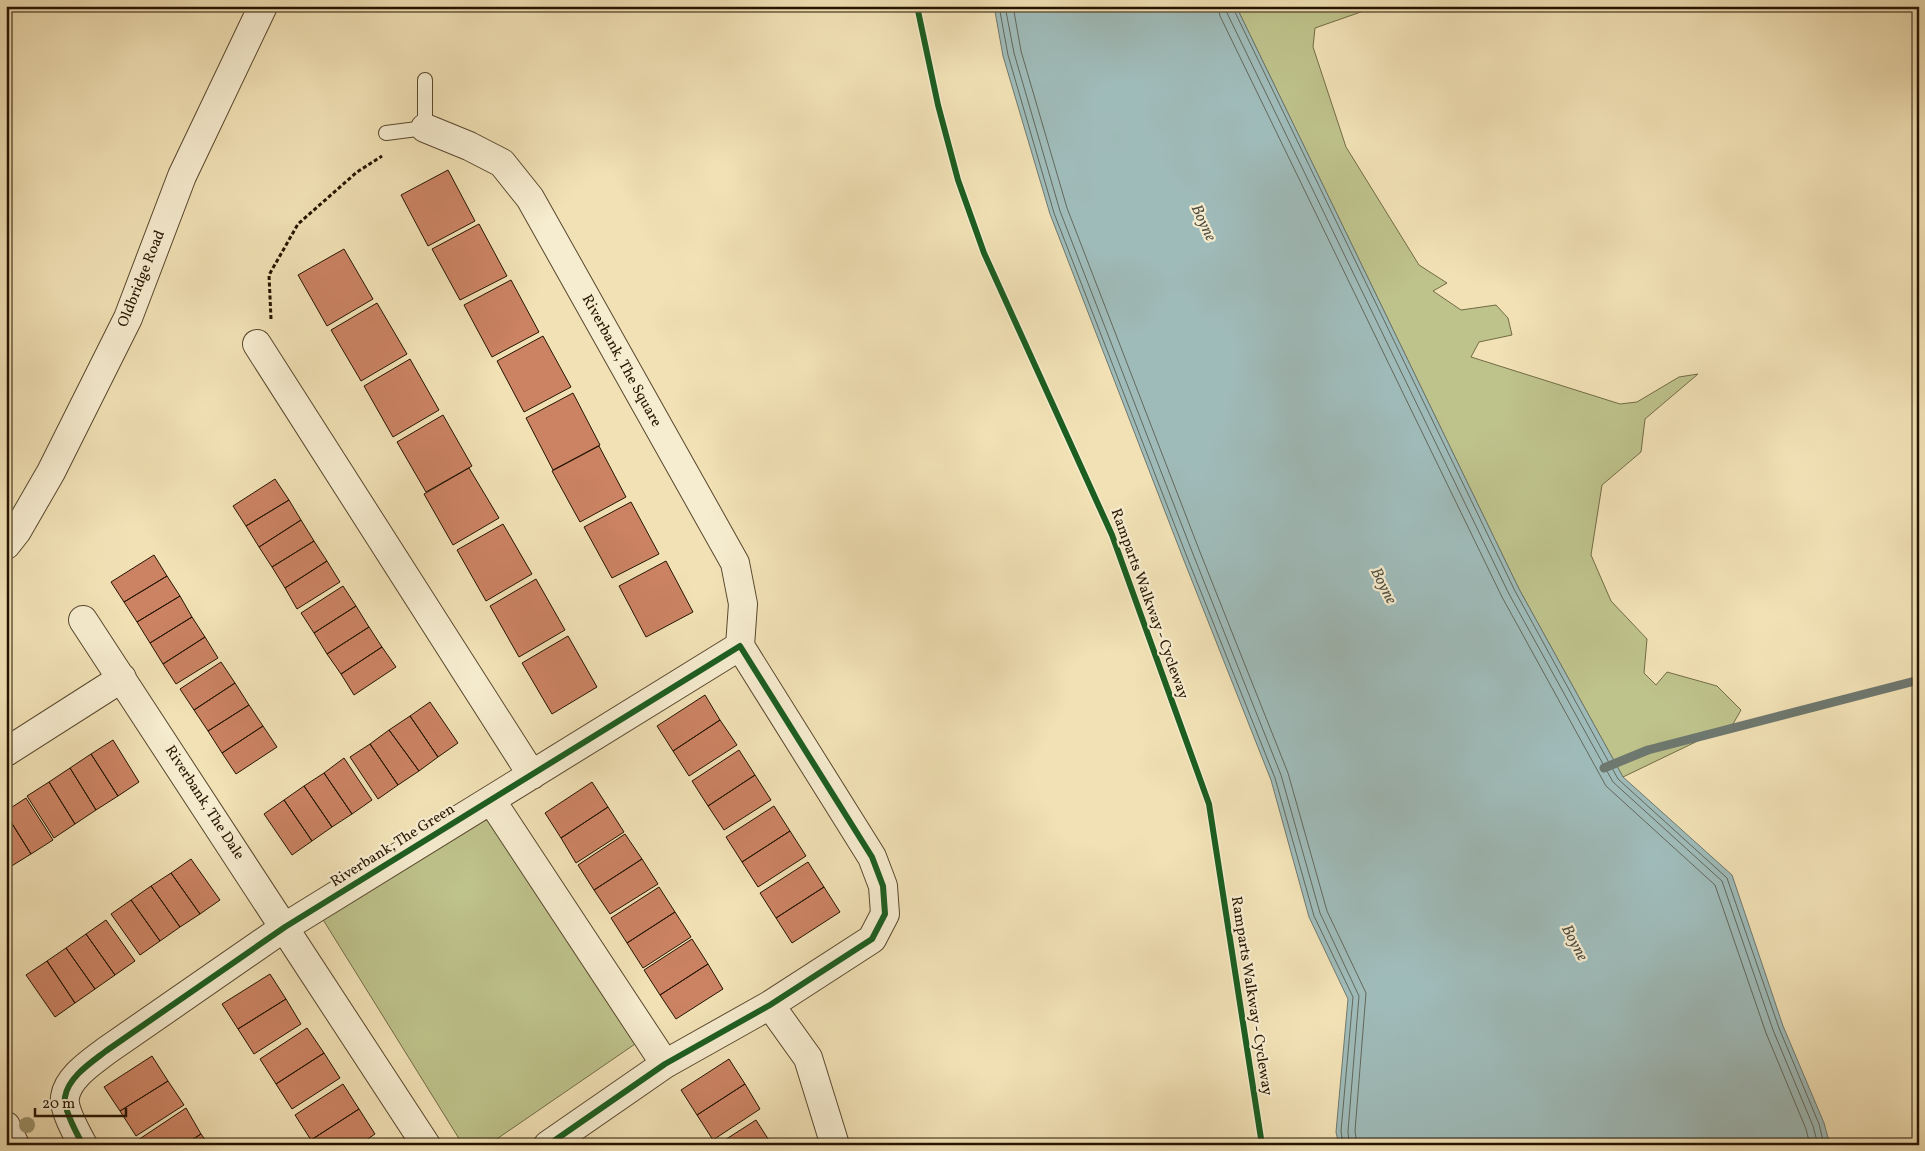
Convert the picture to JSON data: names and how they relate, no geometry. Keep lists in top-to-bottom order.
{
  "streets": {
    "street": [
      "Oldbridge Road",
      "Riverbank, The Square",
      "Riverbank, The Dale",
      "Riverbank, The Green"
    ],
    "cycle path": ["Ramparts Walkway - Cycleway"]
  },
  "crossings": [
    ["Riverbank, The Square", "Riverbank, The Green"],
    ["Riverbank, The Dale", "Riverbank, The Green"]
  ],
  "water": ["Boyne"],
  "scale_bar": "20 m"
}
